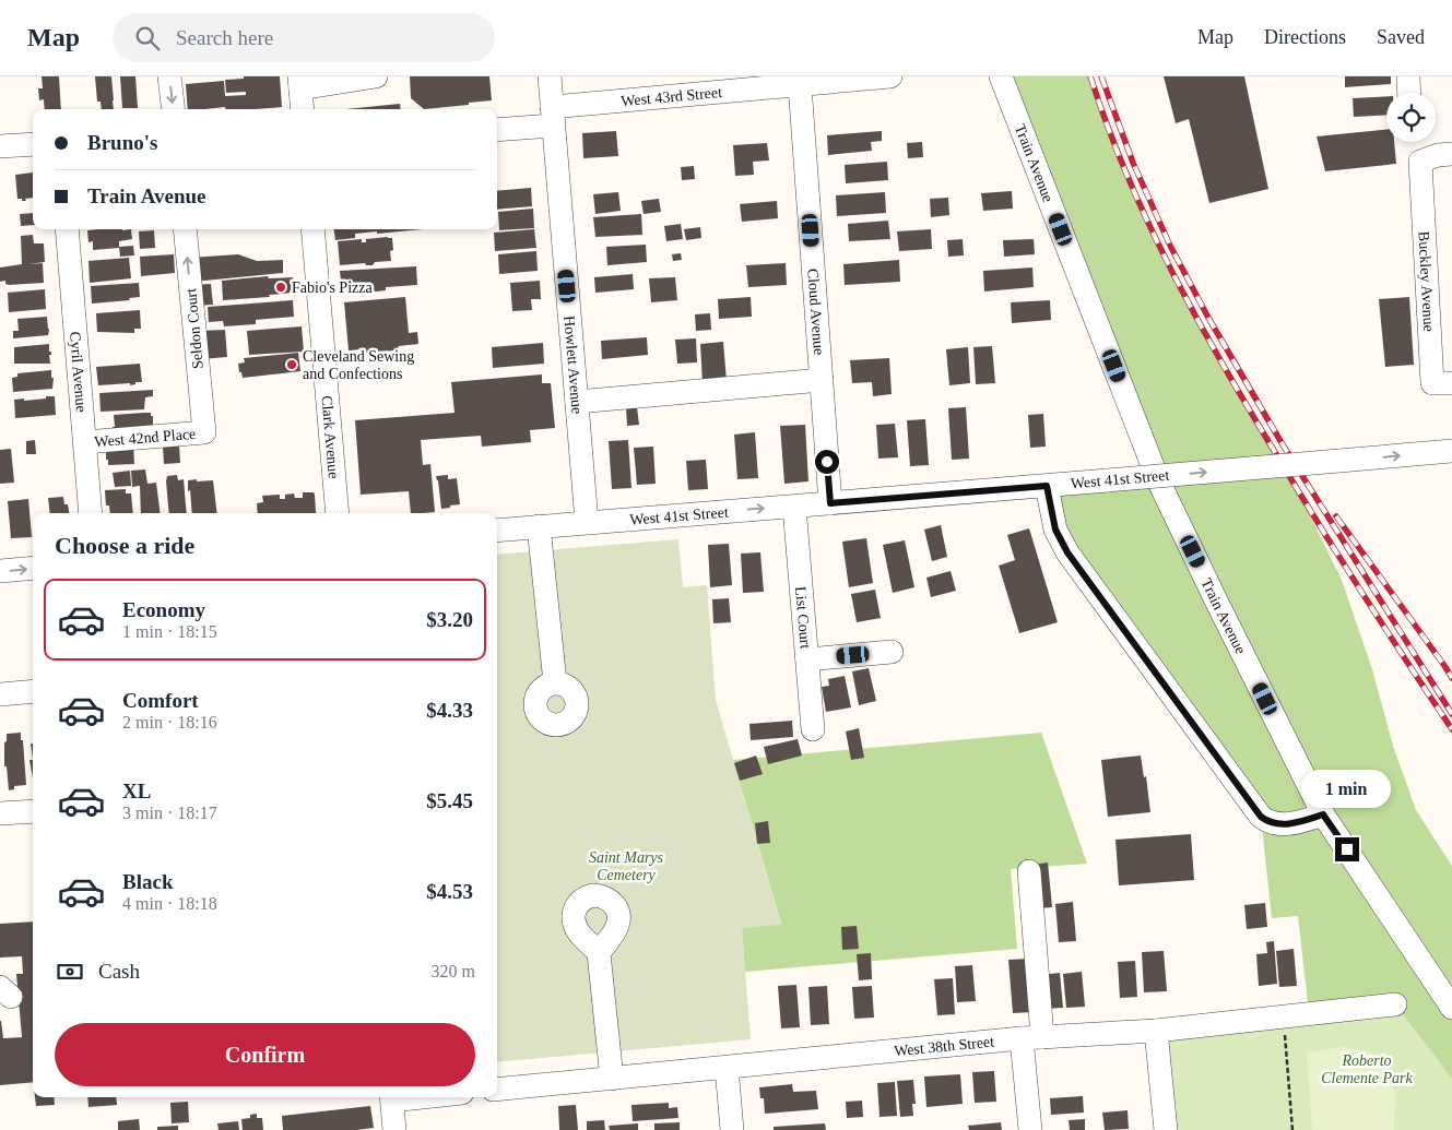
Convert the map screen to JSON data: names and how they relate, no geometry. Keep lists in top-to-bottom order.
{
  "streets": {
    "street": [
      "West 43rd Street",
      "Train Avenue",
      "Buckley Avenue",
      "Cloud Avenue",
      "Seldon Court",
      "Howlett Avenue",
      "Cyril Avenue",
      "West 42nd Place",
      "Clark Avenue",
      "West 41st Street",
      "List Court",
      "West 38th Street"
    ]
  },
  "crossings": [
    ["West 43rd Street", "Cloud Avenue"],
    ["West 43rd Street", "Howlett Avenue"],
    ["Cloud Avenue", "West 41st Street"],
    ["Seldon Court", "West 42nd Place"],
    ["Howlett Avenue", "West 41st Street"],
    ["Cyril Avenue", "West 42nd Place"],
    ["West 41st Street", "List Court"]
  ],
  "one_way": ["Seldon Court"],
  "parks": ["Saint Marys Cemetery", "Roberto Clemente Park"],
  "places": ["Fabio's Pizza", "Cleveland Sewing and Confections"],
  "page": {
    "header": "Map",
    "search": "Search here",
    "nav": ["Map", "Directions", "Saved"],
    "banner": ["Bruno's", "Train Avenue"],
    "heading": "Choose a ride",
    "list": [
      {
        "name": "Economy",
        "note": "1 min · 18:15",
        "value": "$3.20"
      },
      {
        "name": "Comfort",
        "note": "2 min · 18:16",
        "value": "$4.33"
      },
      {
        "name": "XL",
        "note": "3 min · 18:17",
        "value": "$5.45"
      },
      {
        "name": "Black",
        "note": "4 min · 18:18",
        "value": "$4.53"
      }
    ],
    "bubble": "1 min",
    "pay": ["Cash", "320 m"],
    "buttons": "Confirm"
  }
}
